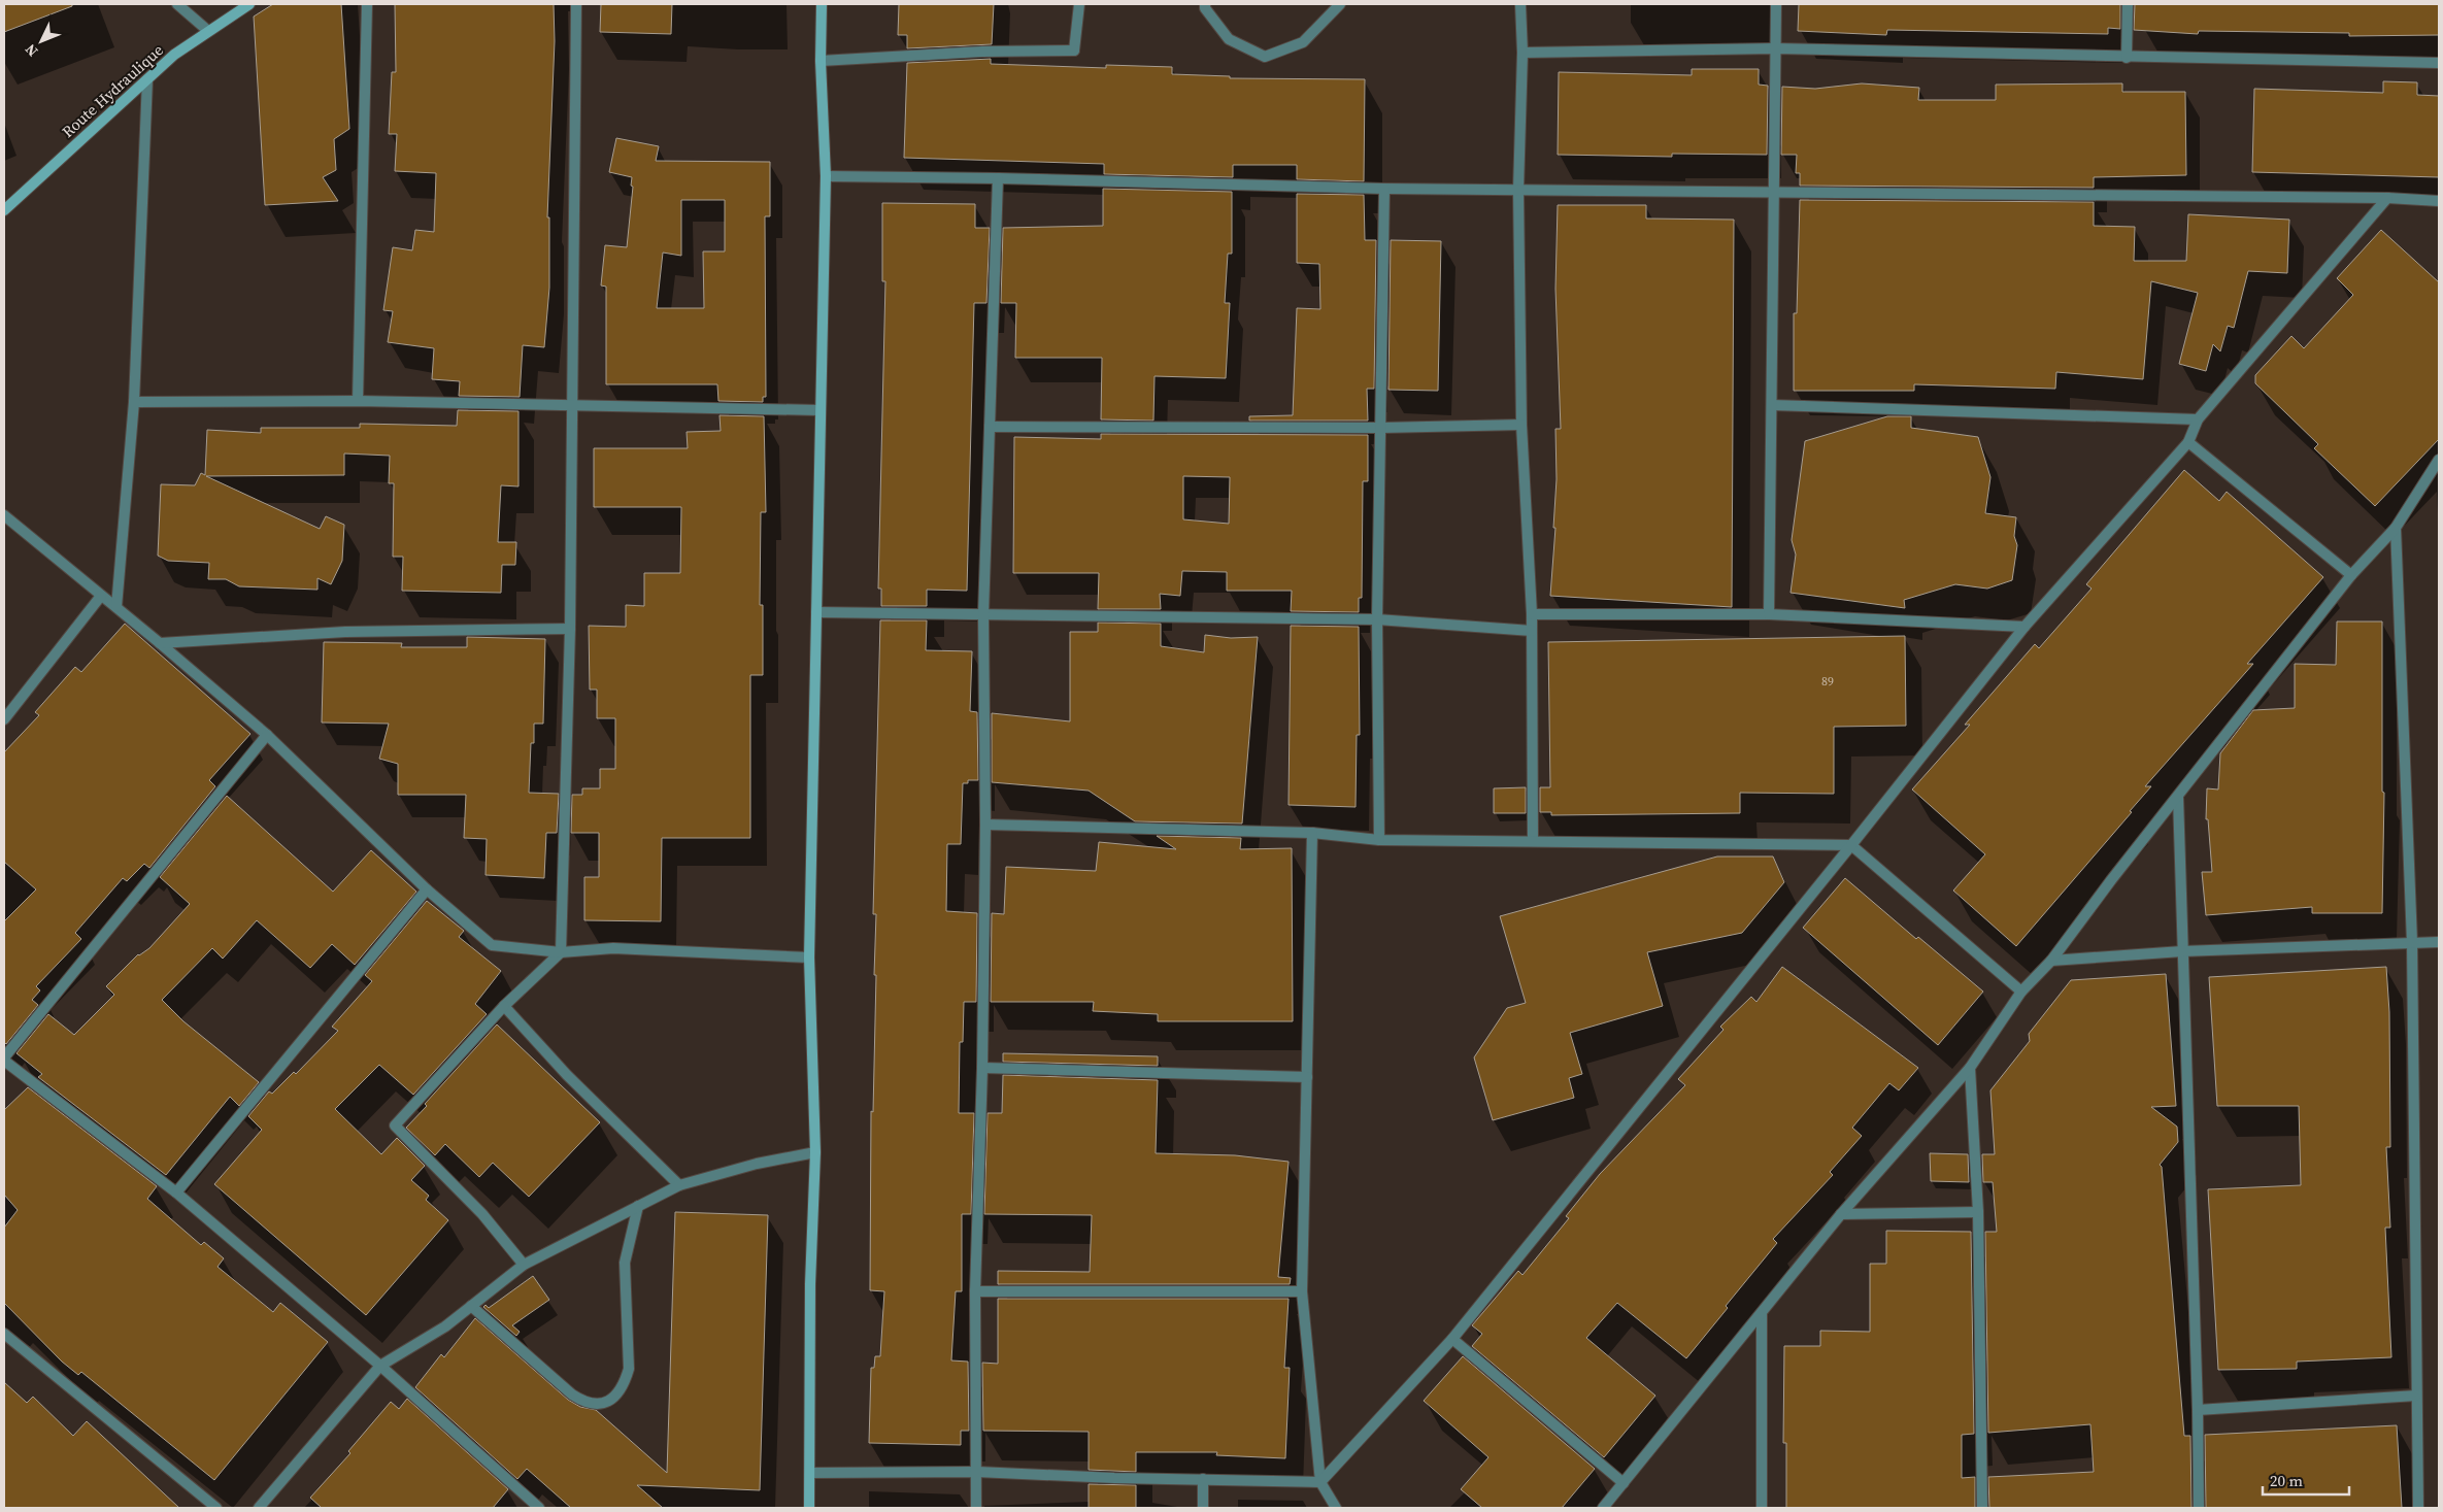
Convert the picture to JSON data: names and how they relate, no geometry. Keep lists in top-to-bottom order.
{
  "streets": {
    "main road": ["Route Hydraulique"]
  },
  "house_numbers": ["89"],
  "scale_bar": "20 m",
  "north": "bottom left"
}
